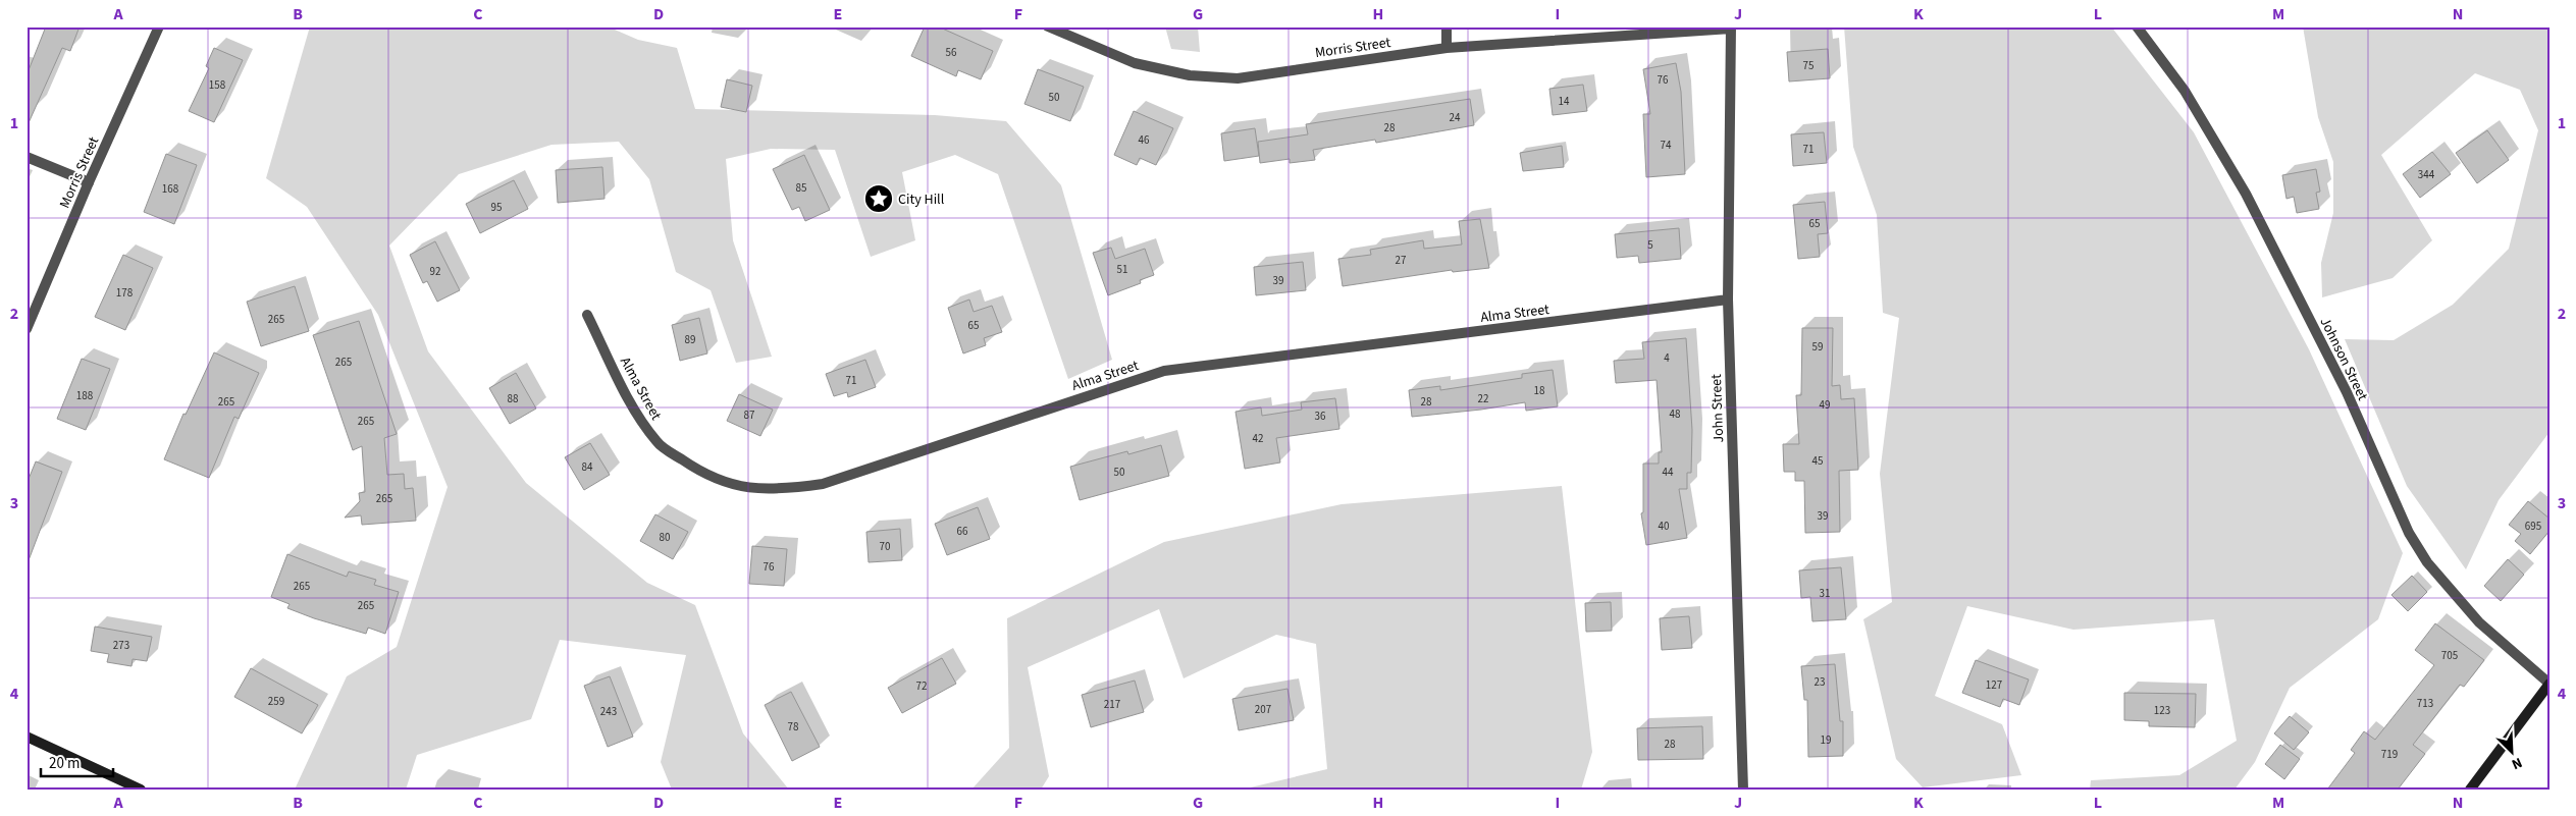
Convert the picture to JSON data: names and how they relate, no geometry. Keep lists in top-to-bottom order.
{
  "streets": {
    "street": [
      "Morris Street",
      "Alma Street",
      "Johnson Street",
      "John Street"
    ]
  },
  "crossings": [
    ["Morris Street", "John Street"],
    ["Alma Street", "John Street"]
  ],
  "places": {
    "place": ["City Hill"]
  },
  "house_numbers": [
    "56",
    "75",
    "76",
    "158",
    "50",
    "14",
    "24",
    "28",
    "46",
    "74",
    "71",
    "344",
    "85",
    "168",
    "95",
    "65",
    "5",
    "27",
    "51",
    "92",
    "39",
    "178",
    "265",
    "65",
    "89",
    "59",
    "4",
    "265",
    "71",
    "18",
    "188",
    "88",
    "22",
    "265",
    "28",
    "49",
    "48",
    "87",
    "36",
    "265",
    "42",
    "45",
    "84",
    "50",
    "44",
    "265",
    "39",
    "40",
    "695",
    "66",
    "80",
    "70",
    "76",
    "265",
    "31",
    "265",
    "273",
    "705",
    "23",
    "127",
    "72",
    "259",
    "713",
    "217",
    "207",
    "123",
    "243",
    "78",
    "19",
    "28",
    "719"
  ],
  "scale_bar": "20 m",
  "north": "bottom right",
  "grid": {
    "columns": [
      "A",
      "B",
      "C",
      "D",
      "E",
      "F",
      "G",
      "H",
      "I",
      "J",
      "K",
      "L",
      "M",
      "N"
    ],
    "rows": [
      "1",
      "2",
      "3",
      "4"
    ]
  }
}
